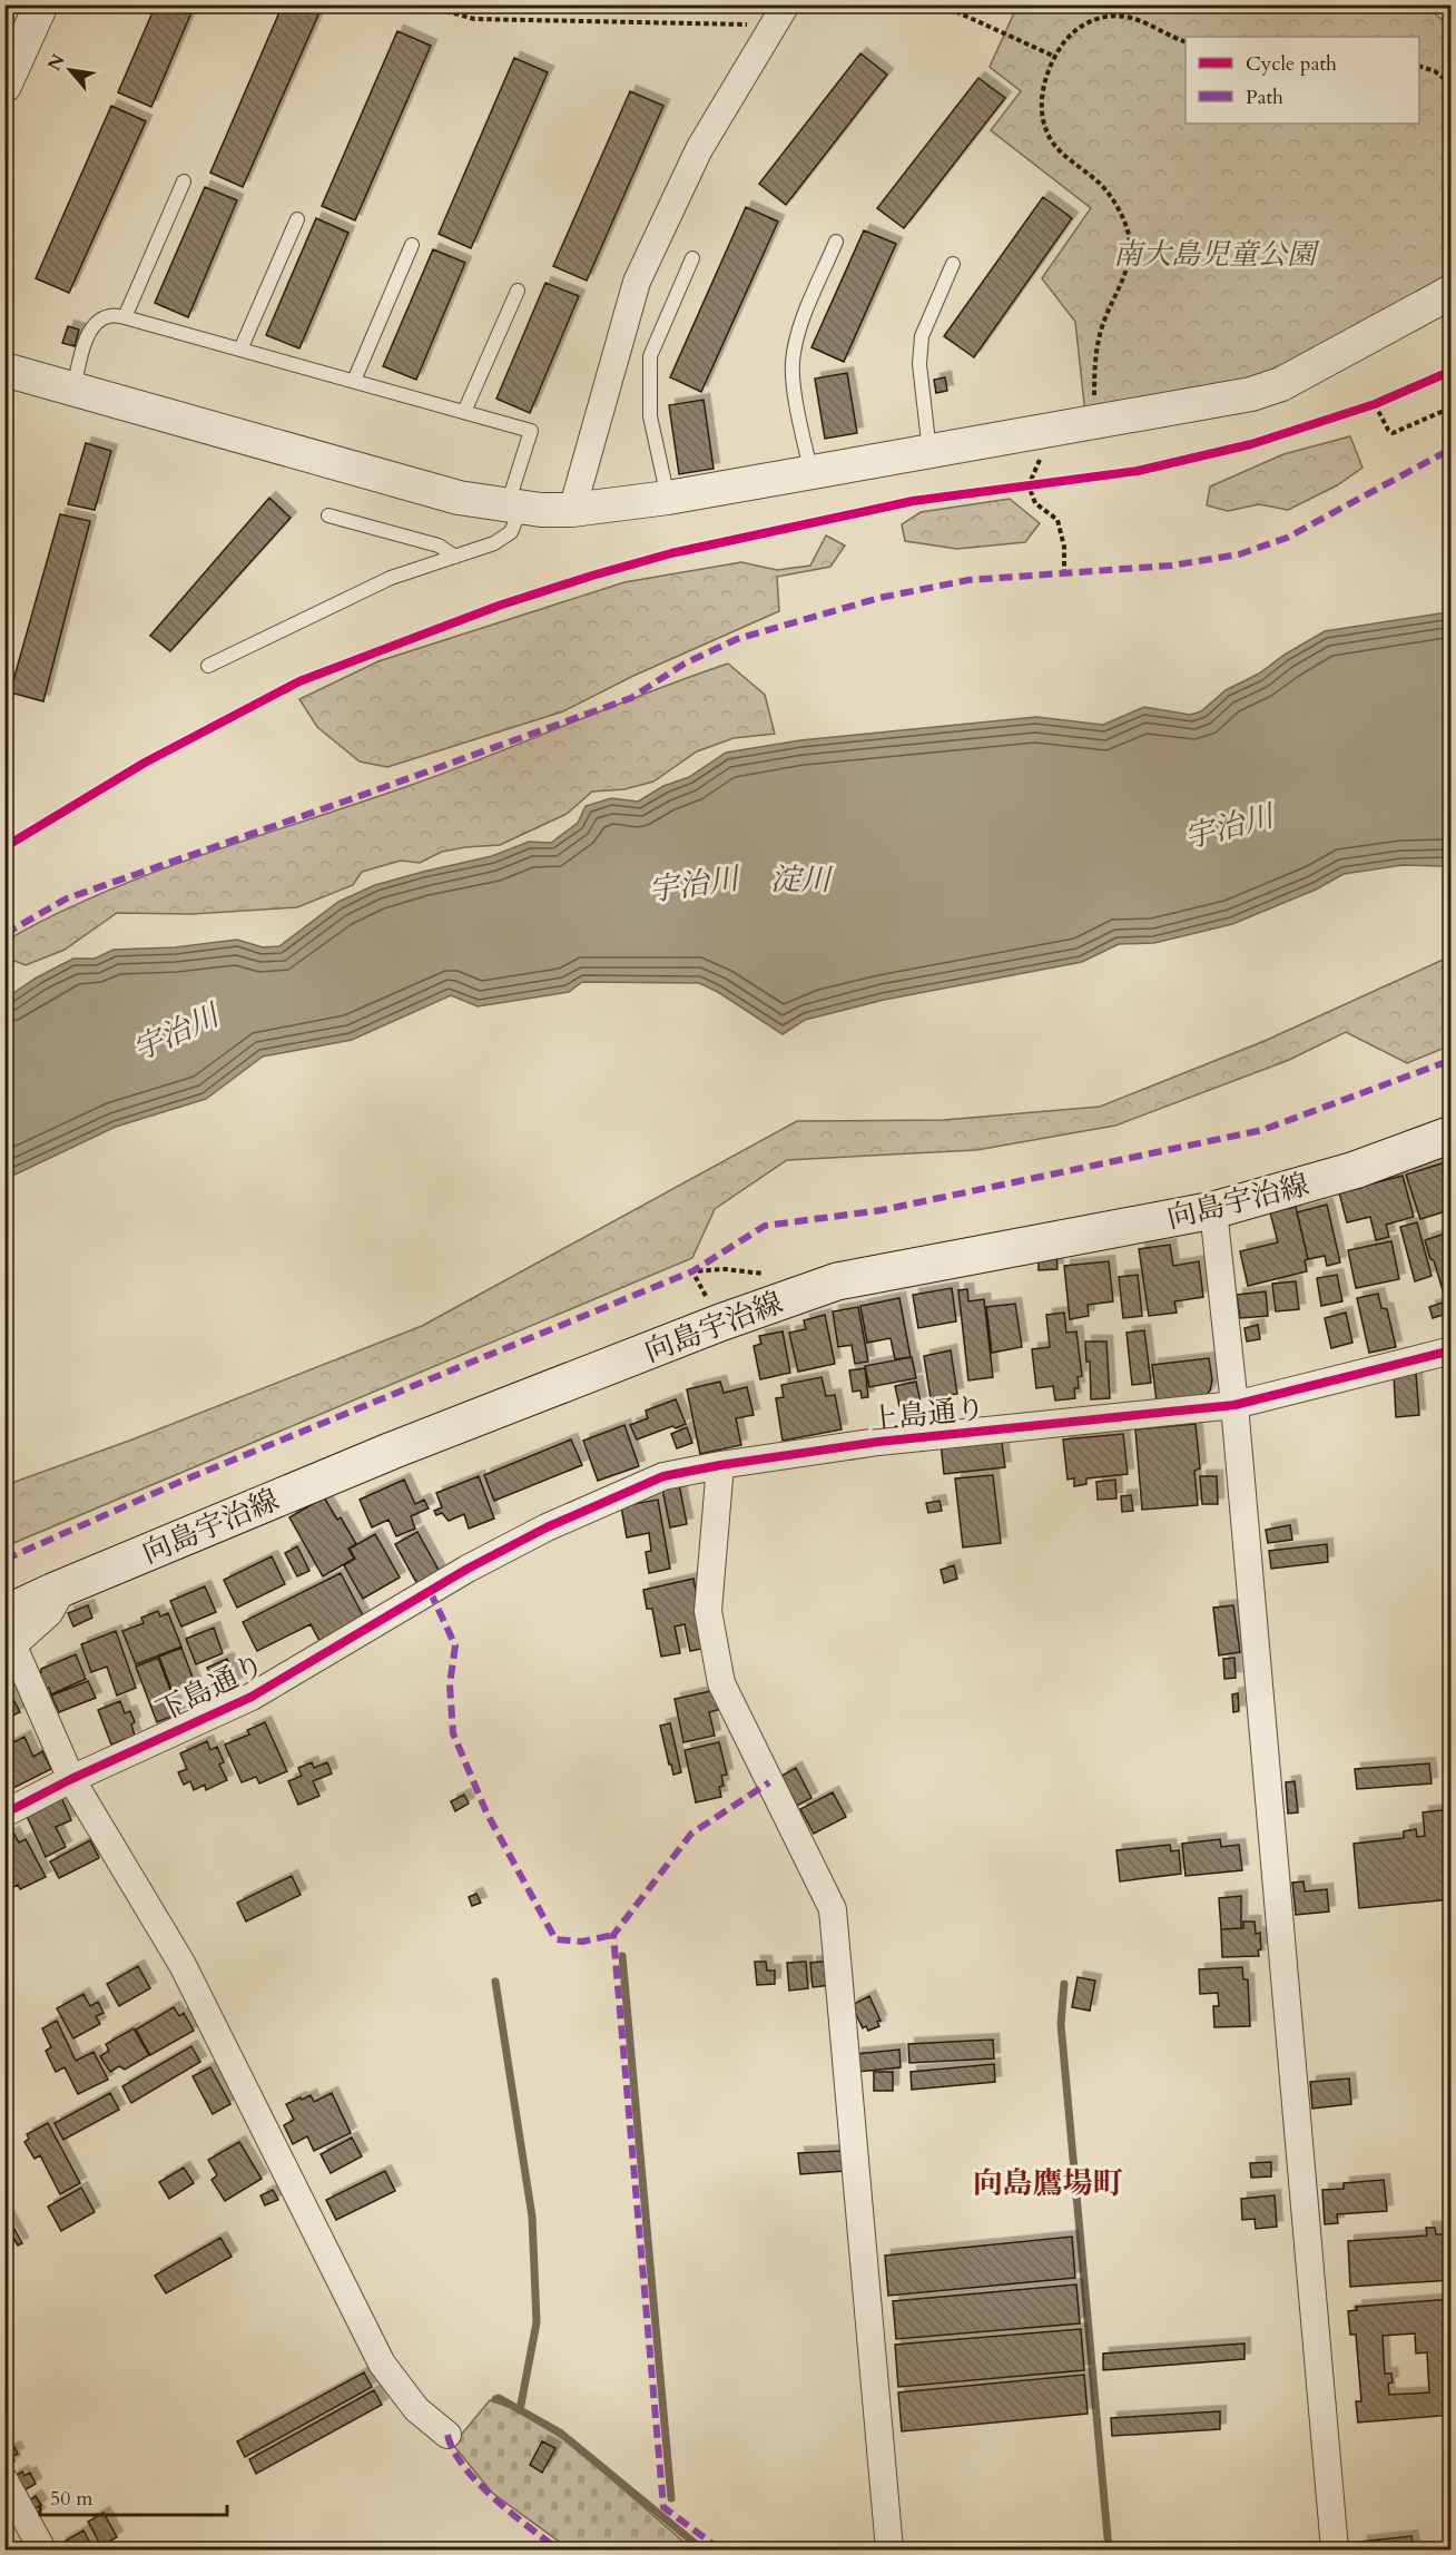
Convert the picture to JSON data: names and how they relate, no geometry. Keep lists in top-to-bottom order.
{
  "streets": {
    "main road": ["向島宇治線"],
    "street": ["上島通り", "下島通り"]
  },
  "crossings": [
    ["上島通り", "下島通り"]
  ],
  "districts": ["向島鷹場町"],
  "water": ["宇治川", "淀川"],
  "parks": ["南大島児童公園"],
  "legend": ["Cycle path", "Path"],
  "scale_bar": "50 m",
  "north": "top left"
}
